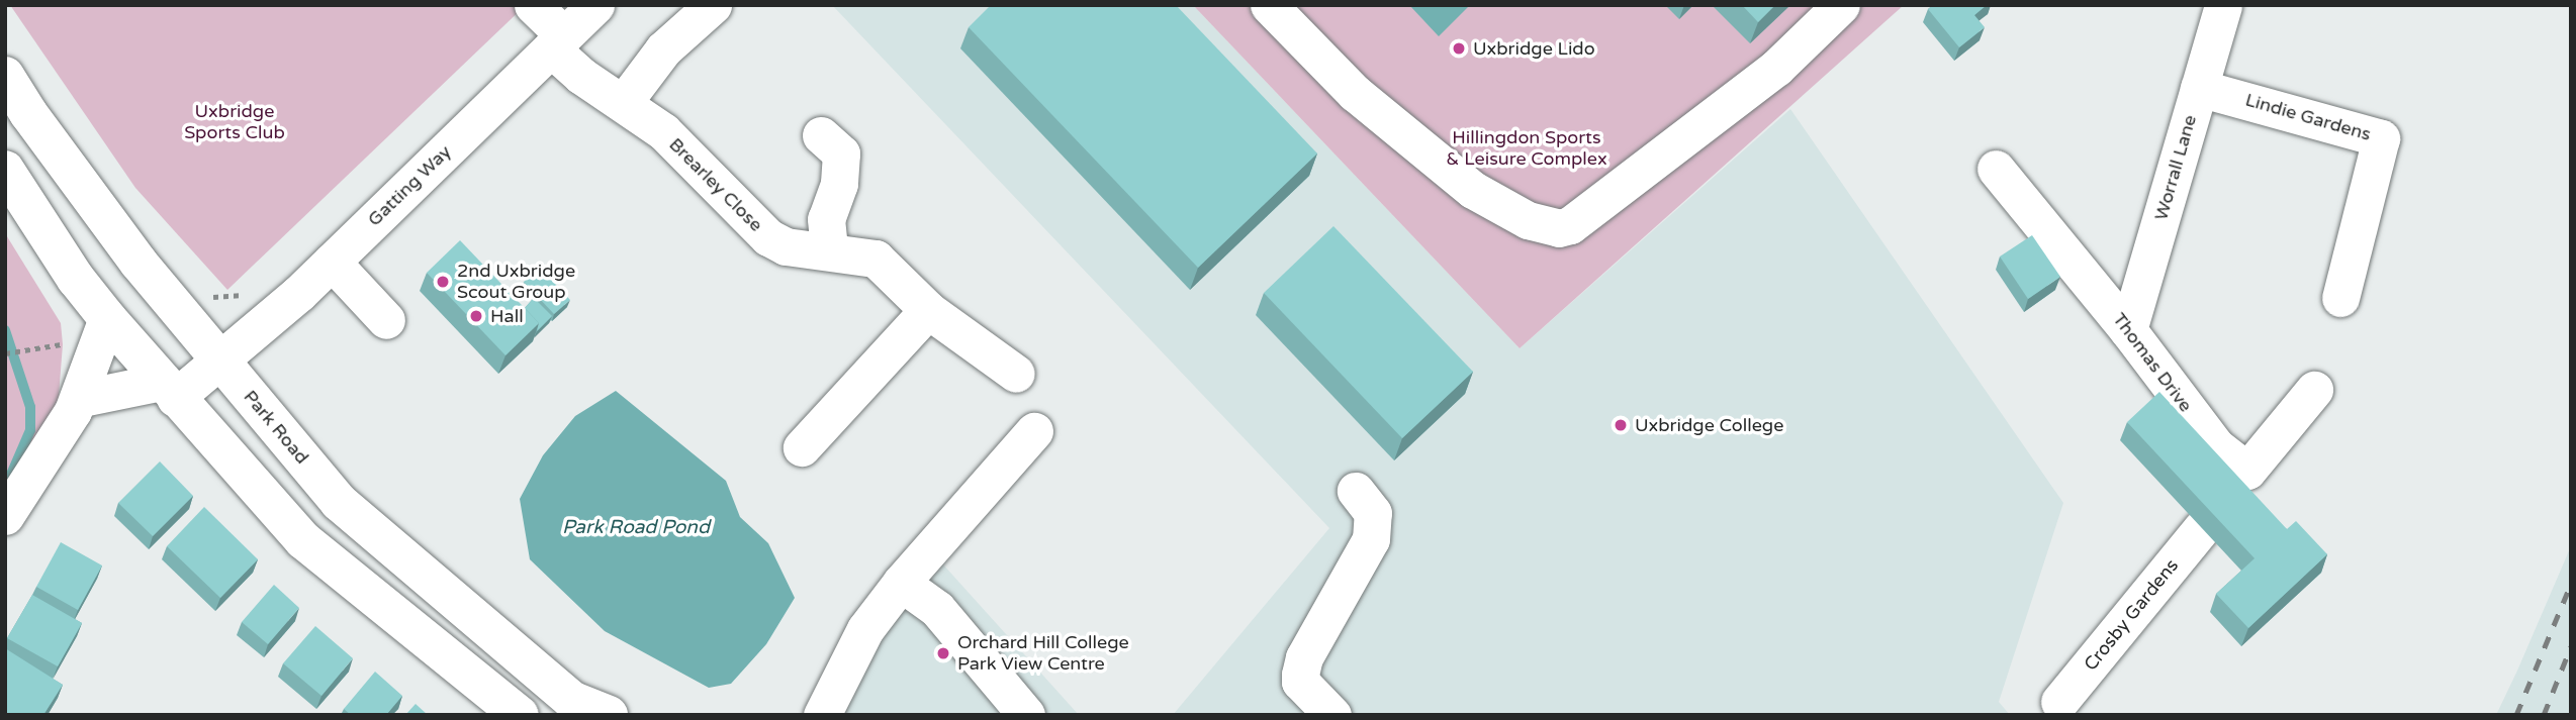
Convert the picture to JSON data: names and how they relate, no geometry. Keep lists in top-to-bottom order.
{
  "streets": {
    "main road": ["Park Road"],
    "street": [
      "Lindie Gardens",
      "Worrall Lane",
      "Brearley Close",
      "Gatting Way",
      "Thomas Drive",
      "Crosby Gardens"
    ]
  },
  "crossings": [
    ["Lindie Gardens", "Worrall Lane"],
    ["Worrall Lane", "Thomas Drive"],
    ["Brearley Close", "Gatting Way"],
    ["Gatting Way", "Park Road"]
  ],
  "water": ["Park Road Pond"],
  "parks": ["Uxbridge Sports Club", "Hillingdon Sports & Leisure Complex"],
  "places": [
    "Uxbridge Lido",
    "2nd Uxbridge Scout Group",
    "Hall",
    "Uxbridge College",
    "Orchard Hill College Park View Centre"
  ]
}
